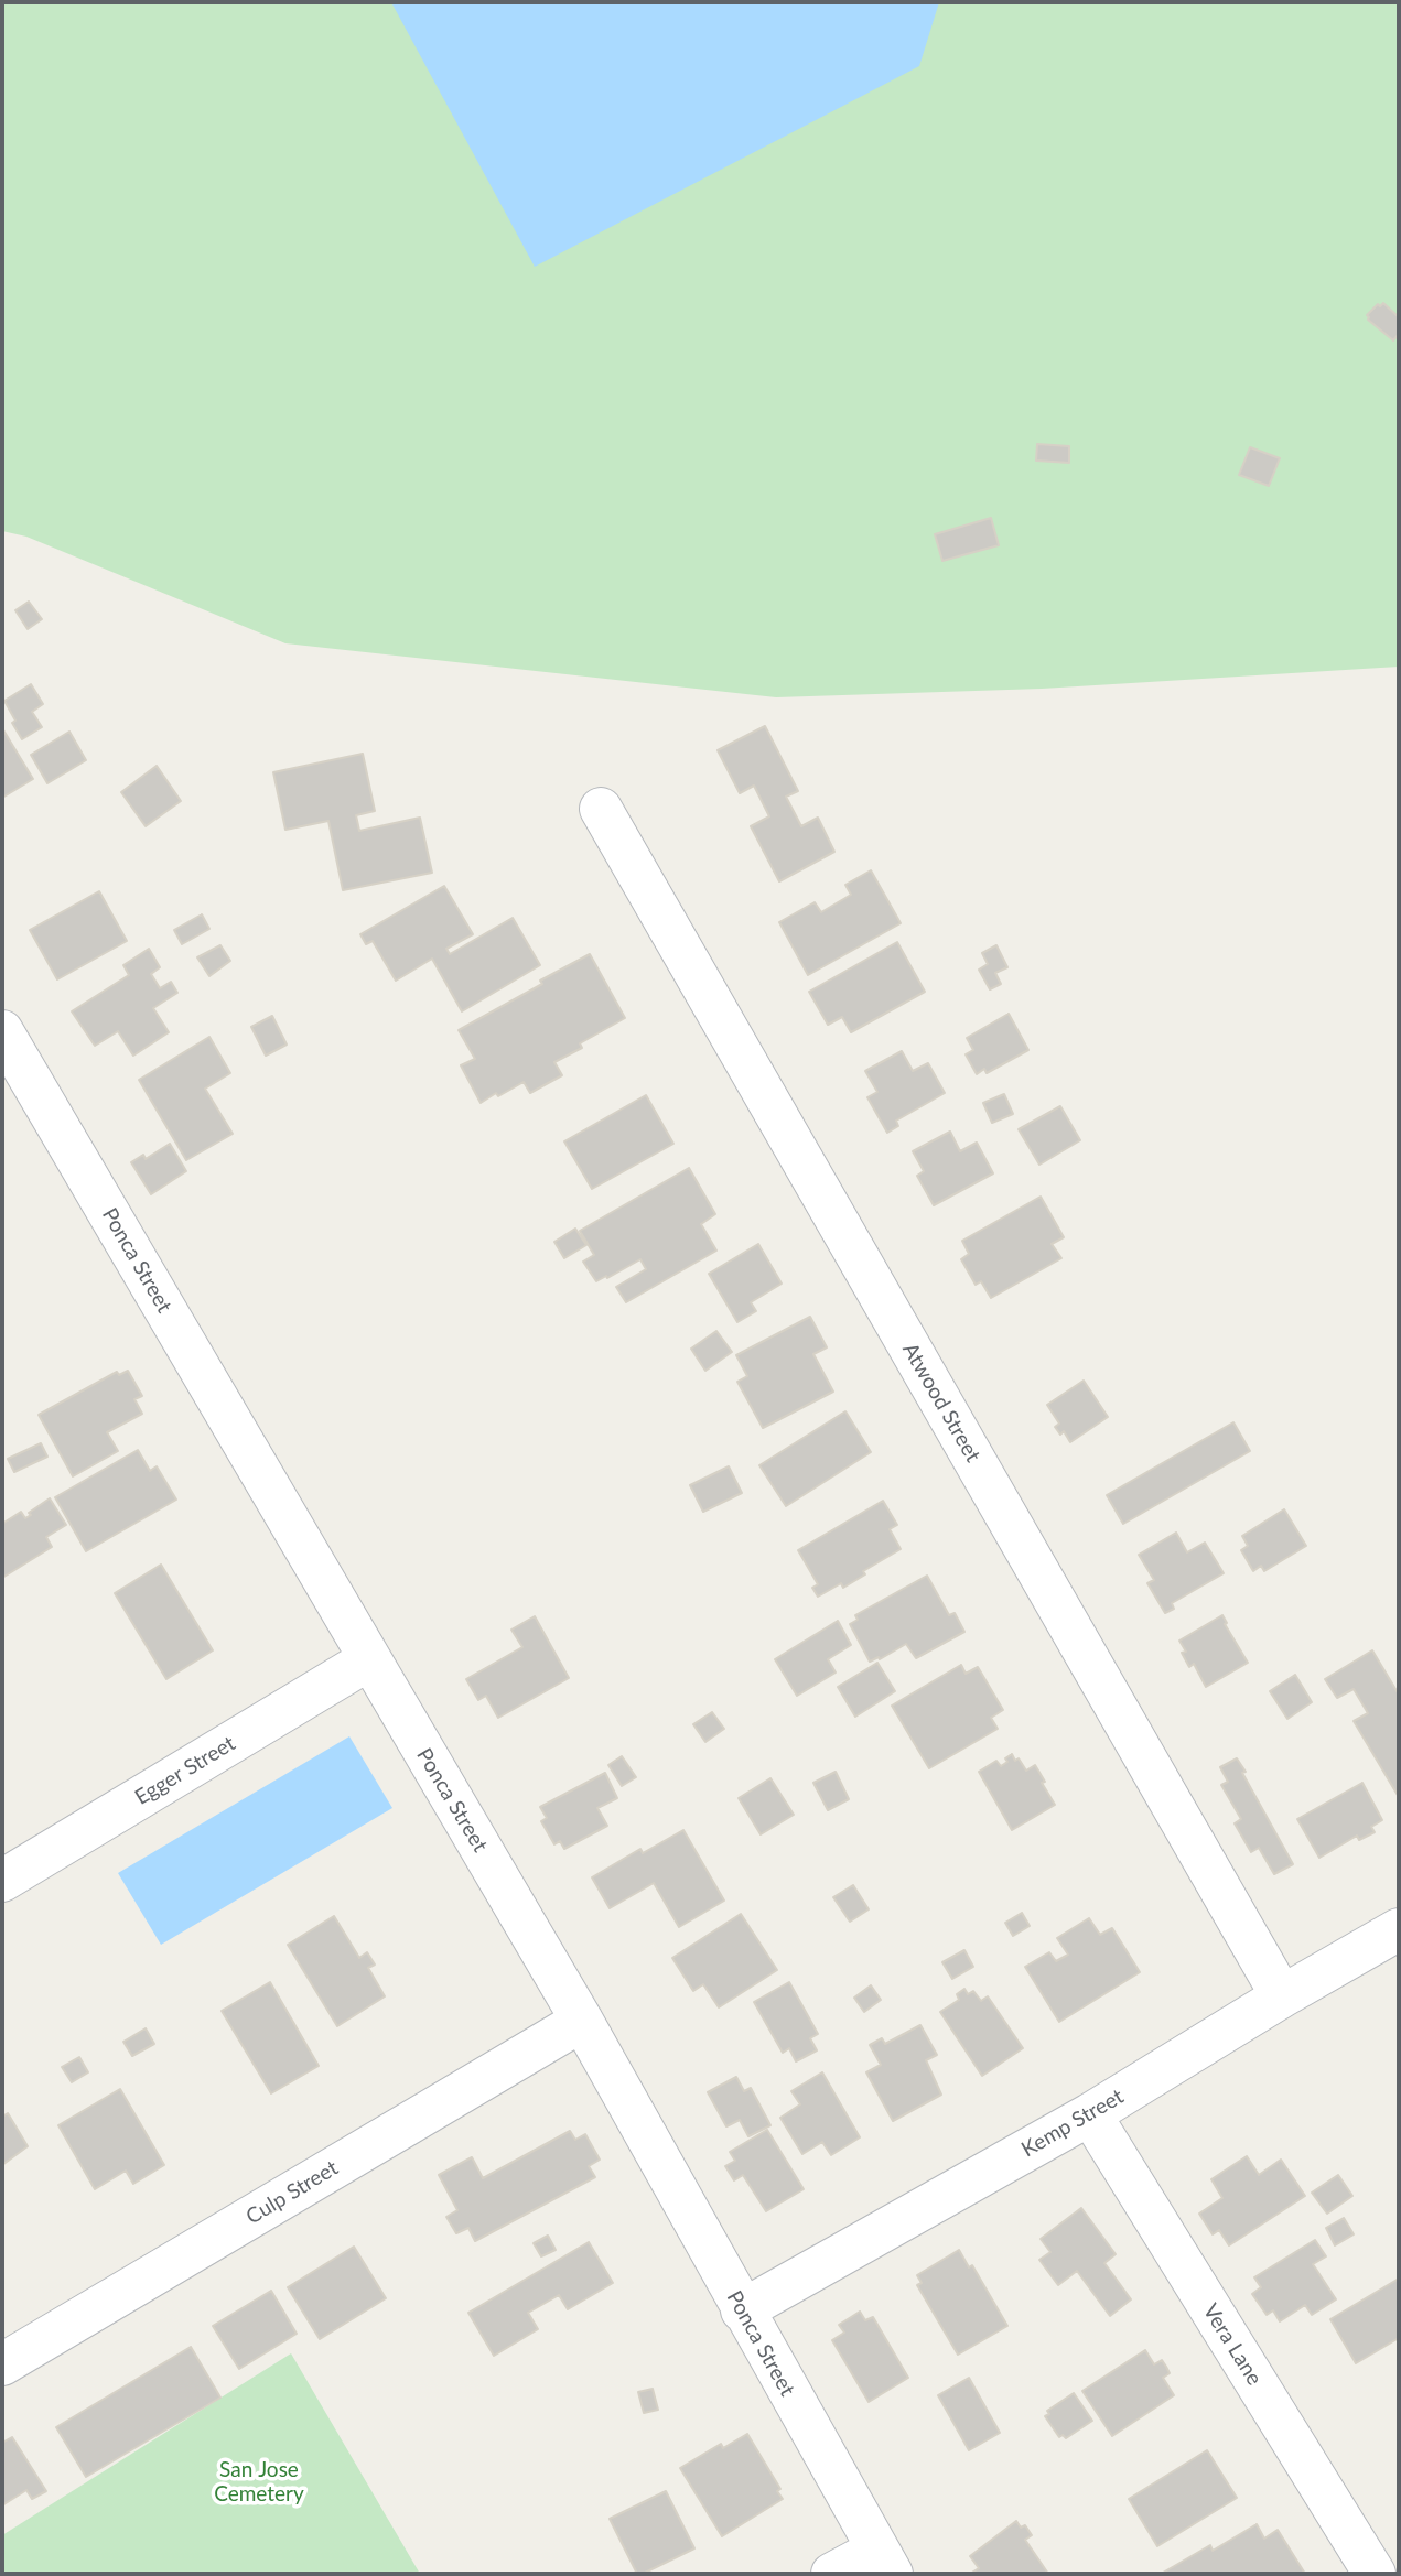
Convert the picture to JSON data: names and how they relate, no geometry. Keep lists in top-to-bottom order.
{
  "streets": {
    "street": [
      "Ponca Street",
      "Atwood Street",
      "Egger Street",
      "Kemp Street",
      "Culp Street",
      "Vera Lane"
    ]
  },
  "crossings": [
    ["Ponca Street", "Egger Street"],
    ["Ponca Street", "Kemp Street"],
    ["Ponca Street", "Culp Street"],
    ["Atwood Street", "Kemp Street"],
    ["Kemp Street", "Vera Lane"]
  ],
  "parks": ["San Jose Cemetery"]
}
